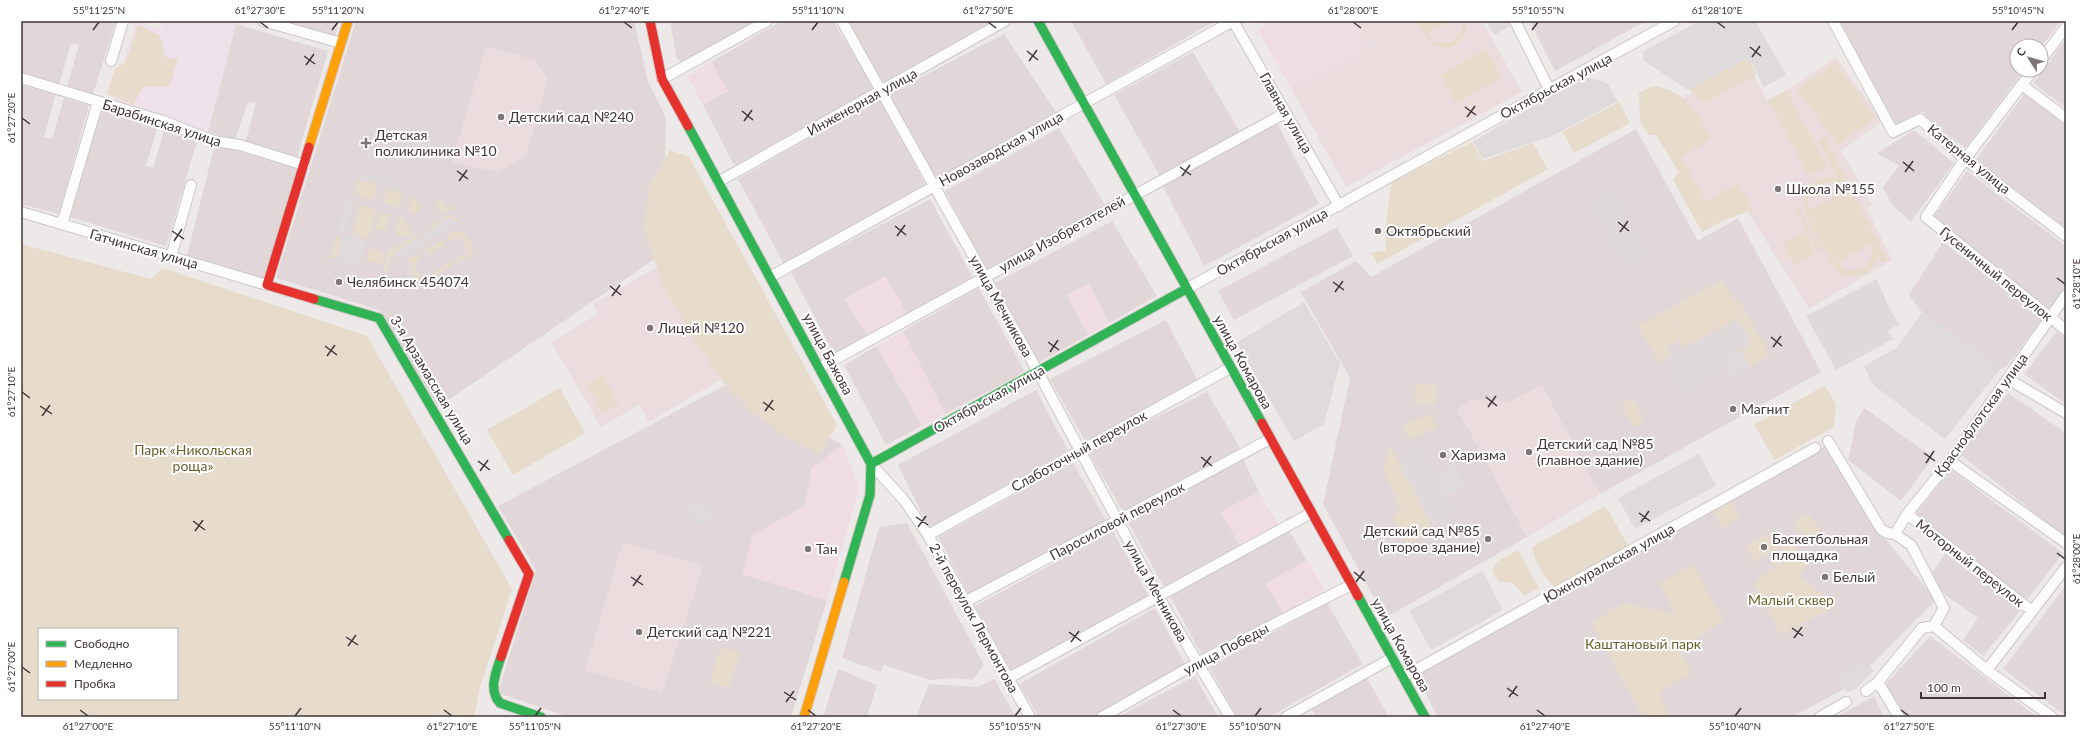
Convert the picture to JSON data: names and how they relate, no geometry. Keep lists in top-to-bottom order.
{
  "streets": {
    "main road": [
      "Октябрьская улица",
      "улица Бажова",
      "улица Комарова",
      "3-я Арзамасская улица"
    ],
    "street": [
      "Инженерная улица",
      "Главная улица",
      "Барабинская улица",
      "Новозаводская улица",
      "Катерная улица",
      "улица Изобретателей",
      "Гатчинская улица",
      "Гусеничный переулок",
      "улица Мечникова",
      "Краснофлотская улица",
      "Слаботочный переулок",
      "Паросиловой переулок",
      "Южноуральская улица",
      "Моторный переулок",
      "2-й переулок Лермонтова",
      "улица Победы"
    ]
  },
  "crossings": [
    ["Октябрьская улица", "Главная улица"],
    ["Октябрьская улица", "улица Мечникова"],
    ["Октябрьская улица", "улица Бажова"],
    ["Октябрьская улица", "улица Комарова"],
    ["Октябрьская улица", "2-й переулок Лермонтова"],
    ["Инженерная улица", "улица Мечникова"],
    ["Инженерная улица", "улица Бажова"],
    ["Главная улица", "Новозаводская улица"],
    ["Главная улица", "улица Изобретателей"],
    ["Новозаводская улица", "улица Мечникова"],
    ["Новозаводская улица", "улица Бажова"],
    ["Новозаводская улица", "улица Комарова"],
    ["Катерная улица", "Гусеничный переулок"],
    ["улица Изобретателей", "улица Мечникова"],
    ["улица Изобретателей", "улица Бажова"],
    ["улица Изобретателей", "улица Комарова"],
    ["Гатчинская улица", "3-я Арзамасская улица"],
    ["Гусеничный переулок", "Краснофлотская улица"],
    ["улица Мечникова", "Слаботочный переулок"],
    ["улица Мечникова", "Паросиловой переулок"],
    ["улица Мечникова", "улица Победы"],
    ["улица Бажова", "2-й переулок Лермонтова"],
    ["улица Комарова", "Слаботочный переулок"],
    ["улица Комарова", "Паросиловой переулок"],
    ["улица Комарова", "Южноуральская улица"],
    ["улица Комарова", "улица Победы"],
    ["Краснофлотская улица", "Моторный переулок"],
    ["Слаботочный переулок", "2-й переулок Лермонтова"],
    ["Паросиловой переулок", "2-й переулок Лермонтова"]
  ],
  "parks": ["Парк «Никольская роща»", "Малый сквер", "Каштановый парк"],
  "places": {
    "other": [
      "Детский сад №240",
      "Школа №155",
      "Октябрьский",
      "Челябинск 454074",
      "Лицей №120",
      "Магнит",
      "Детский сад №85 (главное здание)",
      "Харизма",
      "Детский сад №85 (второе здание)",
      "Баскетбольная площадка",
      "Тан",
      "Белый",
      "Детский сад №221"
    ],
    "health": ["Детская поликлиника №10"]
  },
  "legend": ["Свободно", "Медленно", "Пробка"],
  "scale_bar": "100 m",
  "north": "top left",
  "coordinates": [
    "55°11'25\"N",
    "61°27'30\"E",
    "55°11'20\"N",
    "61°27'40\"E",
    "55°11'10\"N",
    "61°27'50\"E",
    "61°28'00\"E",
    "55°10'55\"N",
    "61°28'10\"E",
    "55°10'45\"N",
    "61°27'20\"E",
    "61°27'10\"E",
    "61°27'00\"E",
    "55°11'05\"N",
    "55°10'50\"N",
    "55°10'40\"N"
  ]
}
